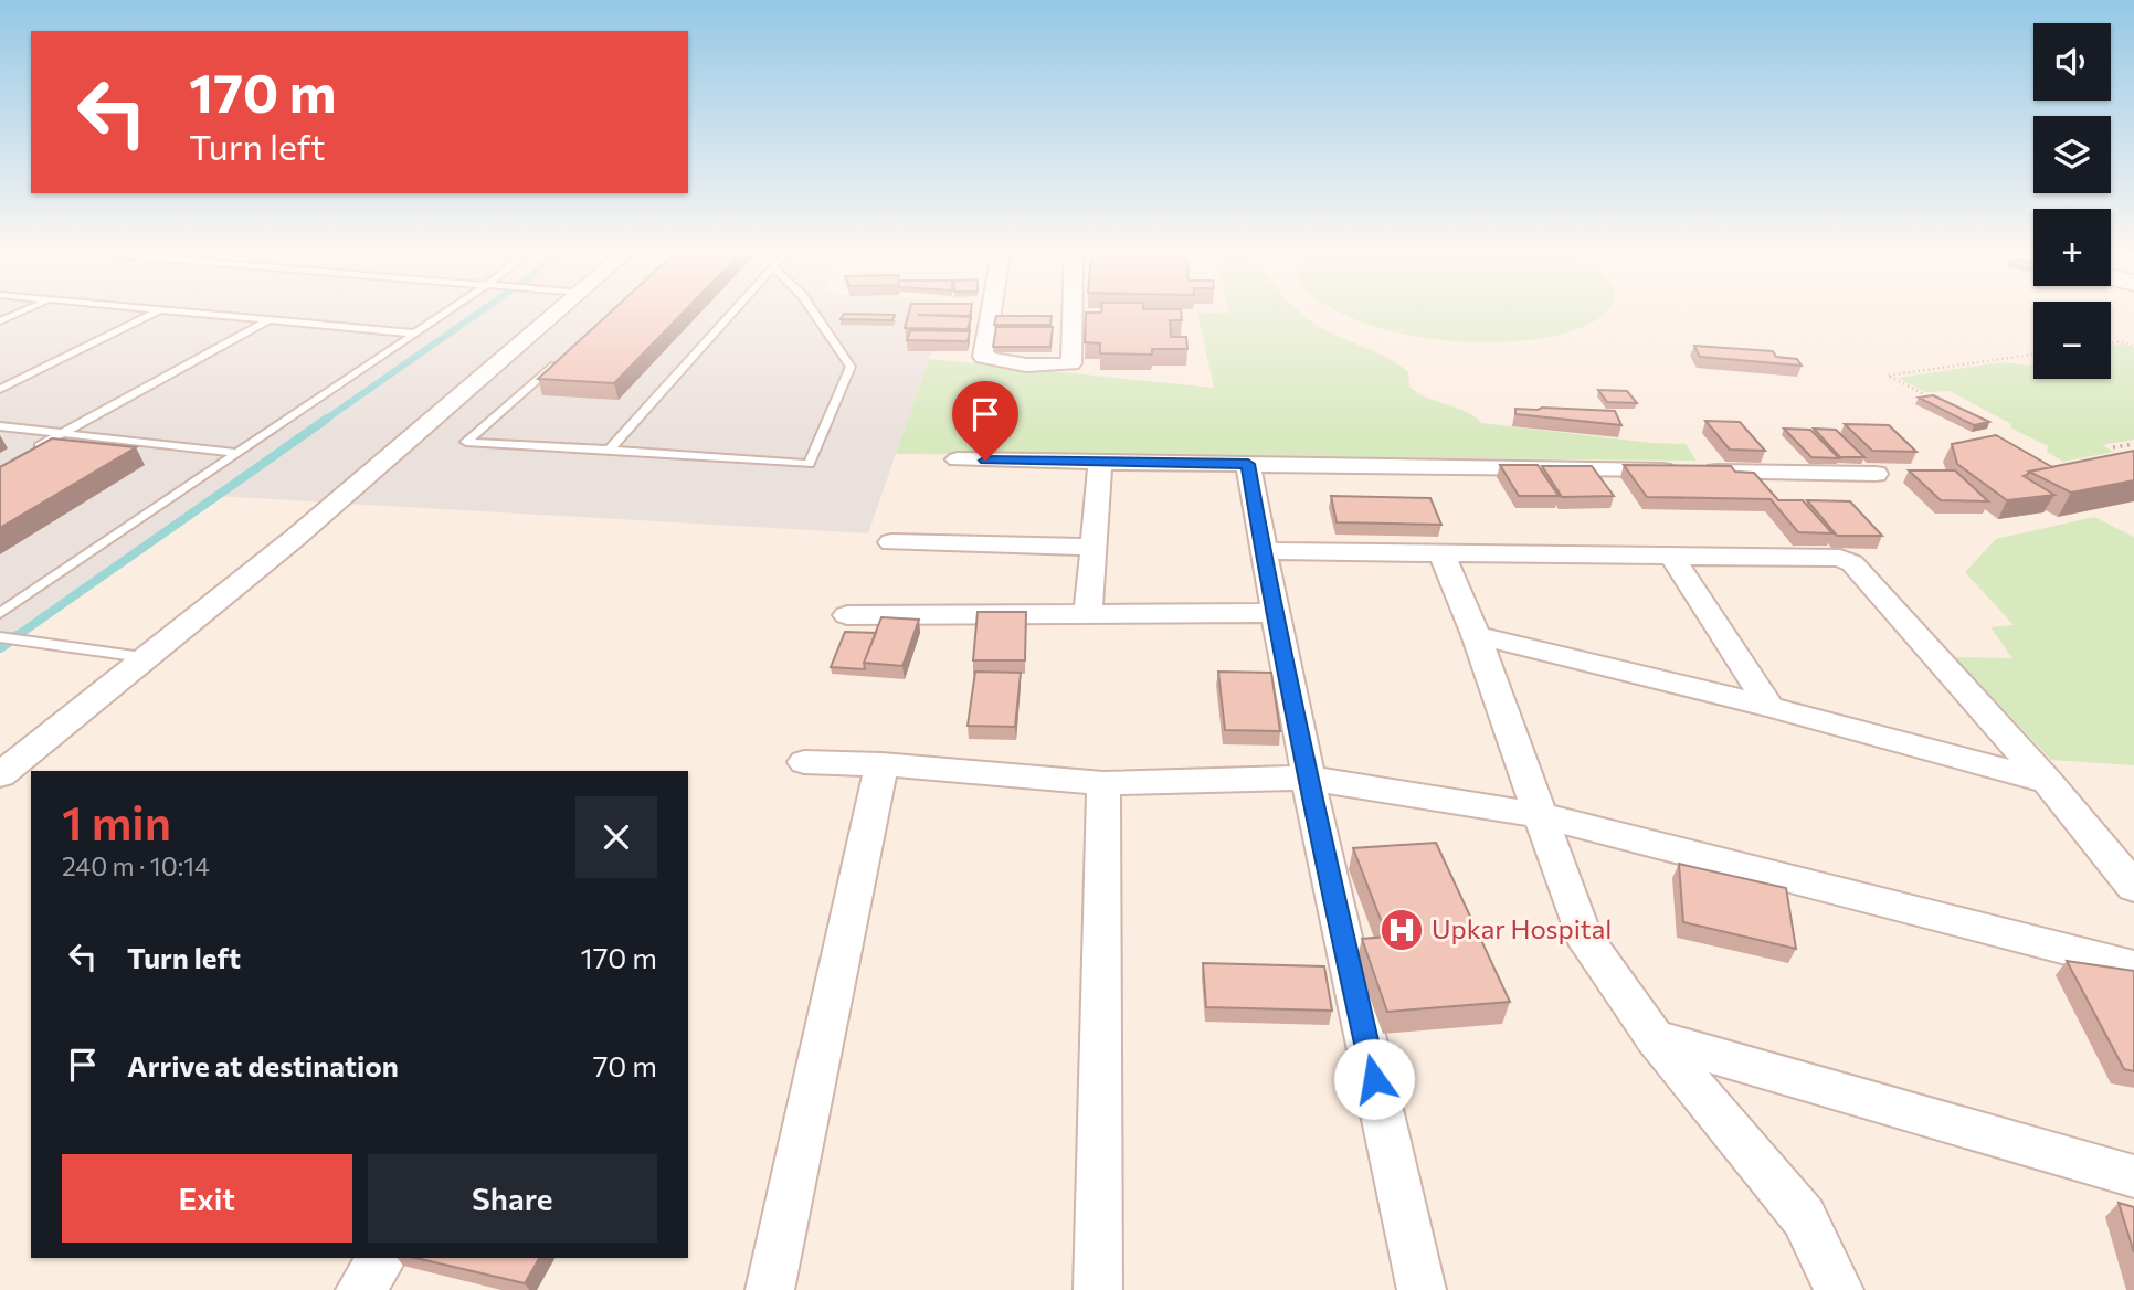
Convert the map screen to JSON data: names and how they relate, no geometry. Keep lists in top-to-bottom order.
{
  "places": {
    "hospital": ["Upkar Hospital"]
  },
  "page": {
    "map_buttons": ["+", "−"],
    "turn": ["170 m", "Turn left"],
    "heading": ["1 min", "240 m · 10:14"],
    "list": [
      {
        "name": "Turn left",
        "value": "170 m"
      },
      {
        "name": "Arrive at destination",
        "value": "70 m"
      }
    ],
    "buttons": ["Exit", "Share"]
  }
}
